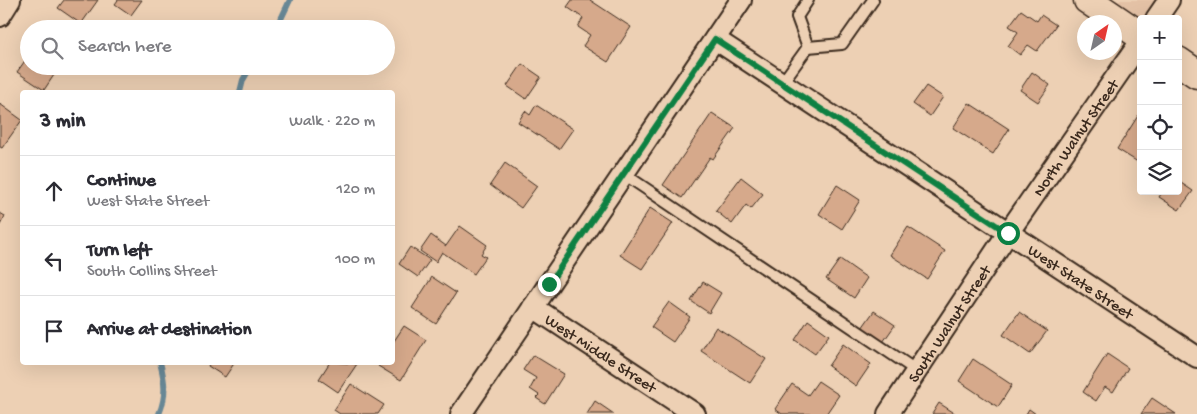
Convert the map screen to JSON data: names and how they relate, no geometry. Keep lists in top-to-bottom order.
{
  "streets": {
    "street": [
      "North Walnut Street",
      "West State Street",
      "South Walnut Street",
      "West Middle Street"
    ]
  },
  "crossings": [
    ["North Walnut Street", "West State Street"],
    ["North Walnut Street", "South Walnut Street"],
    ["West State Street", "South Walnut Street"]
  ],
  "north": "top right",
  "page": {
    "map_buttons": ["+", "−"],
    "search": "Search here",
    "heading": ["3 min", "Walk · 220 m"],
    "list": [
      ["Continue", "West State Street", "120 m"],
      ["Turn left", "South Collins Street", "100 m"],
      "Arrive at destination"
    ]
  }
}
